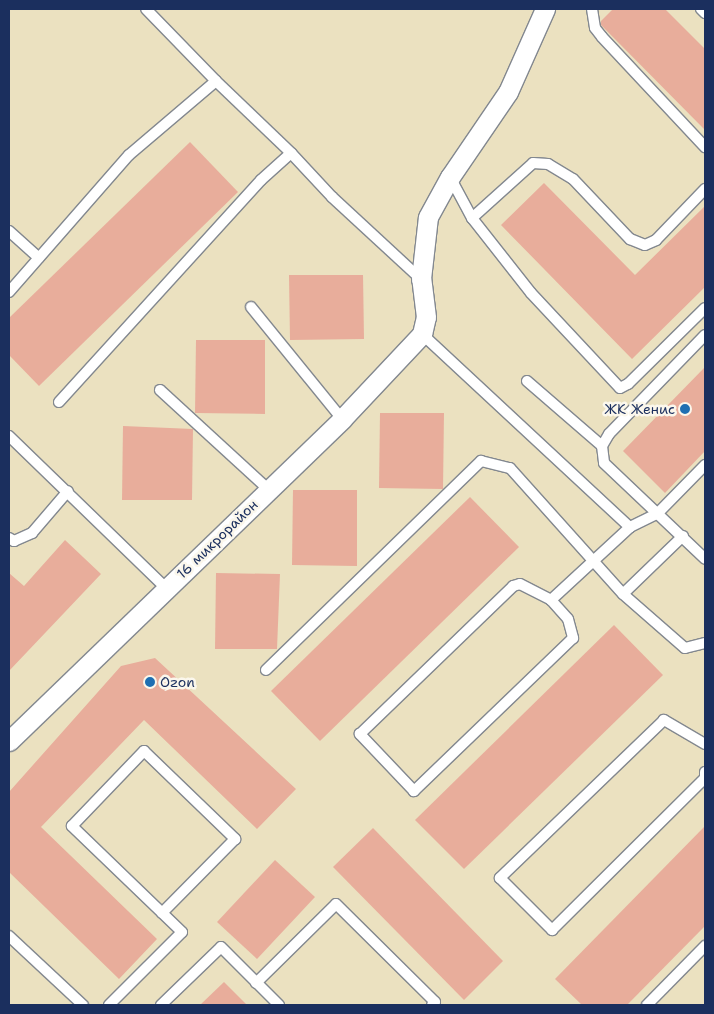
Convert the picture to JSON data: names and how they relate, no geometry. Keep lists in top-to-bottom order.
{
  "streets": {
    "street": ["16 микрорайон"]
  },
  "places": ["ЖК Женис", "Ozon"]
}
